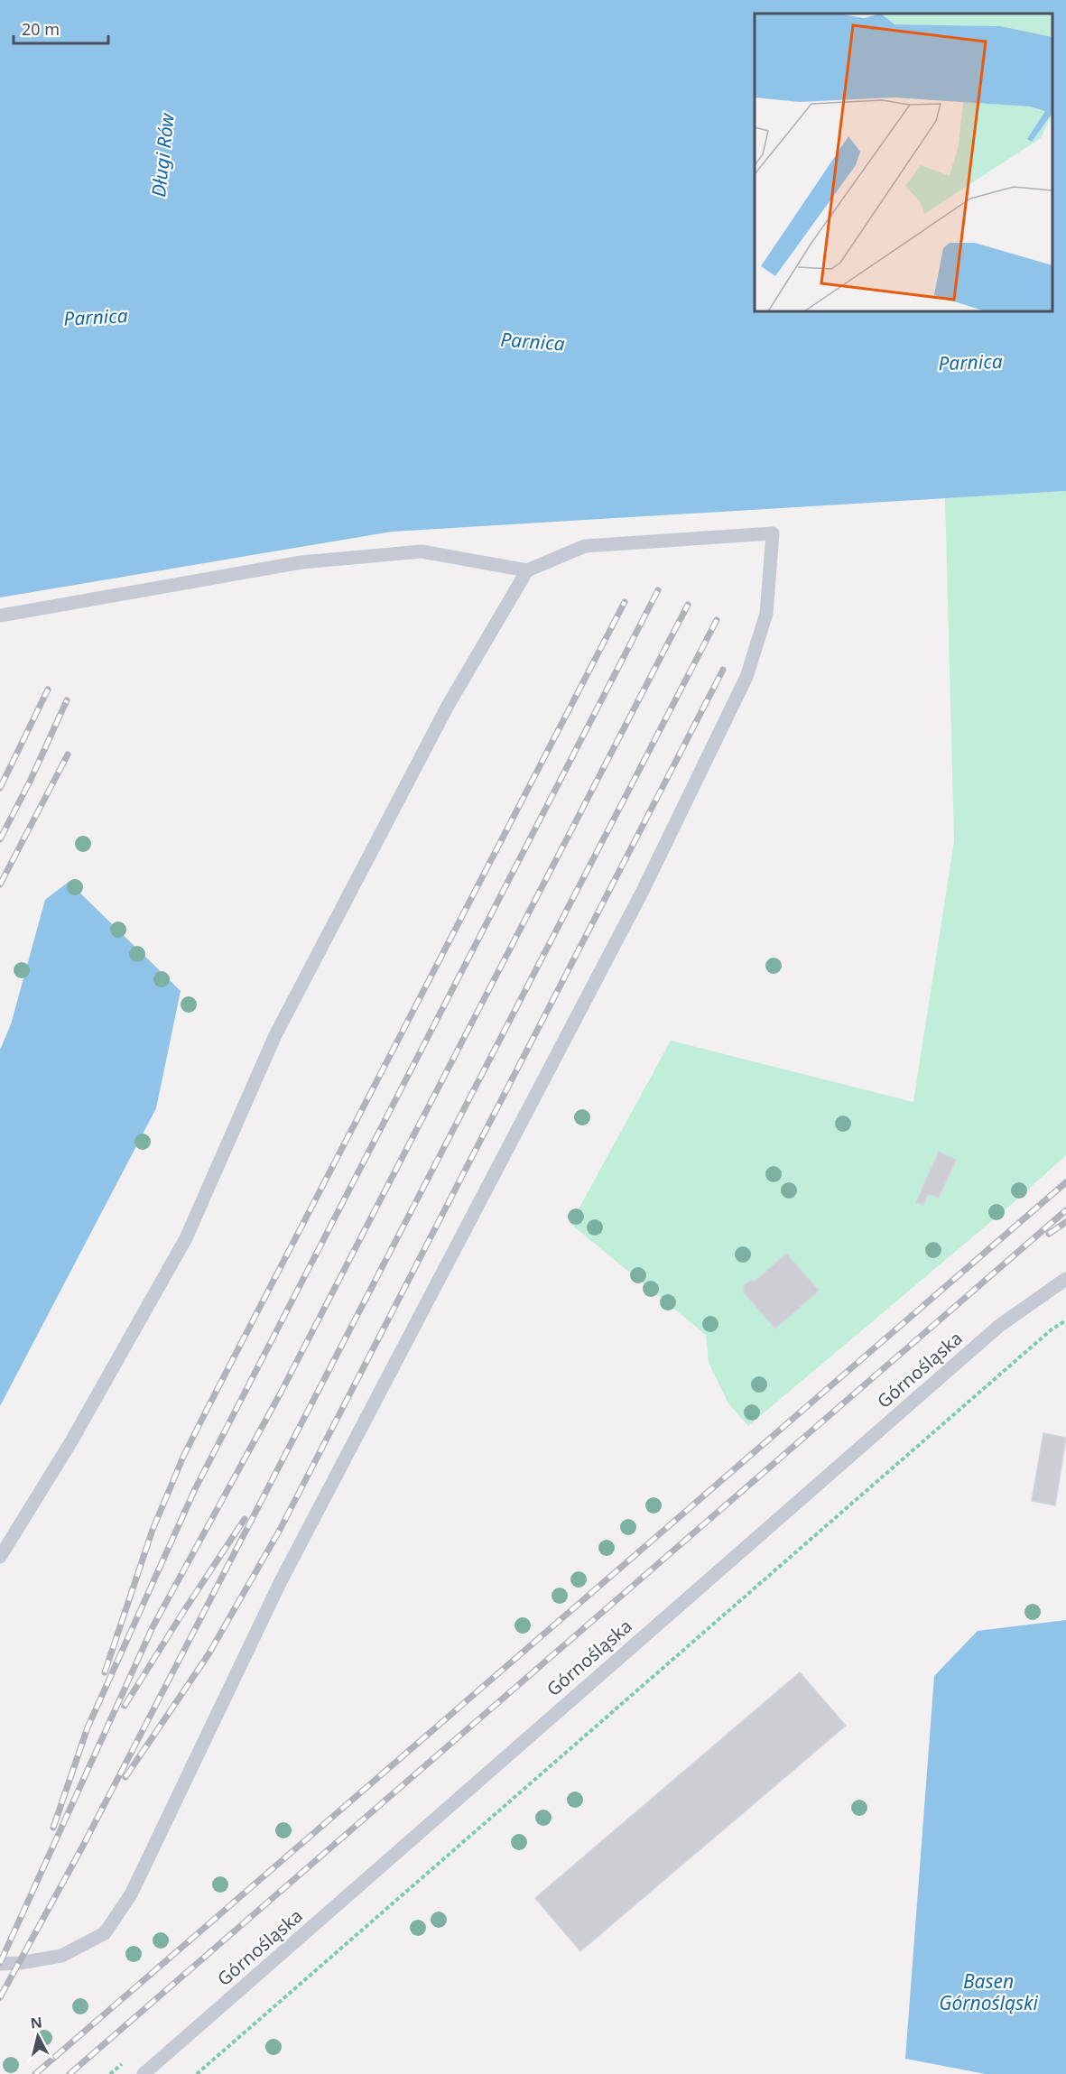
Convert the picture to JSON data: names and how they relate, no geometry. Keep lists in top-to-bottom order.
{
  "streets": {
    "lane": ["Górnośląska"]
  },
  "water": ["Długi Rów", "Parnica", "Basen Górnośląski"],
  "scale_bar": "20 m",
  "north": "top"
}
